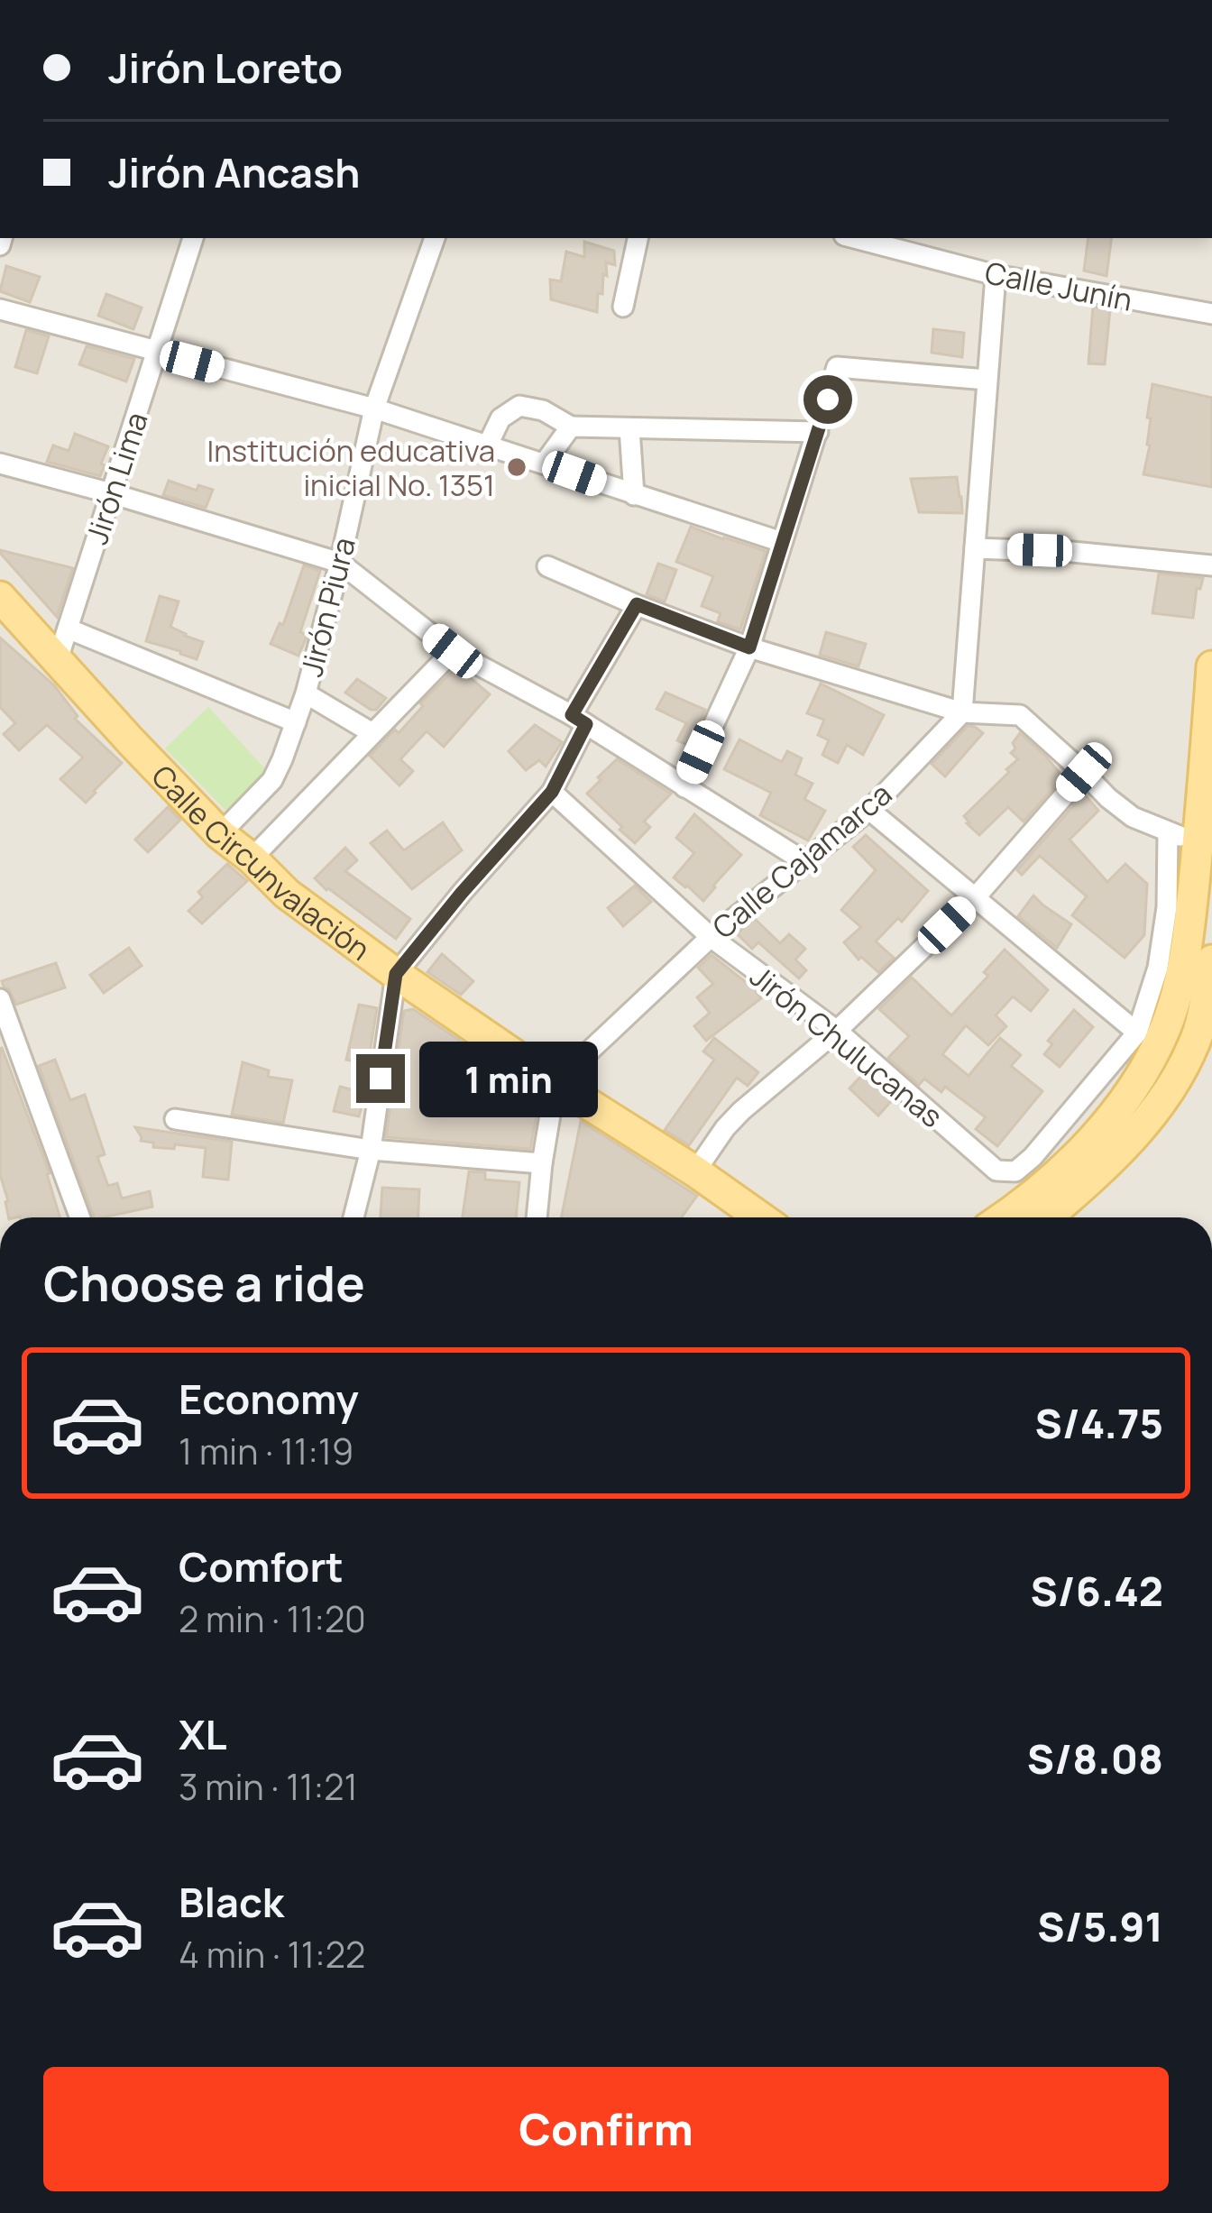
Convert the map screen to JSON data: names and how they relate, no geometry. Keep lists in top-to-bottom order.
{
  "streets": {
    "main road": ["Calle Circunvalación"],
    "street": [
      "Calle Junín",
      "Jirón Lima",
      "Jirón Piura",
      "Calle Cajamarca",
      "Jirón Chulucanas"
    ]
  },
  "crossings": [
    ["Jirón Lima", "Calle Circunvalación"],
    ["Jirón Piura", "Calle Circunvalación"],
    ["Calle Circunvalación", "Calle Cajamarca"],
    ["Calle Cajamarca", "Jirón Chulucanas"]
  ],
  "places": ["Institución educativa inicial No. 1351"],
  "page": {
    "banner": ["Jirón Loreto", "Jirón Ancash"],
    "bubble": "1 min",
    "heading": "Choose a ride",
    "list": [
      {
        "name": "Economy",
        "note": "1 min · 11:19",
        "value": "S/4.75"
      },
      {
        "name": "Comfort",
        "note": "2 min · 11:20",
        "value": "S/6.42"
      },
      {
        "name": "XL",
        "note": "3 min · 11:21",
        "value": "S/8.08"
      },
      {
        "name": "Black",
        "note": "4 min · 11:22",
        "value": "S/5.91"
      }
    ],
    "buttons": "Confirm"
  }
}
